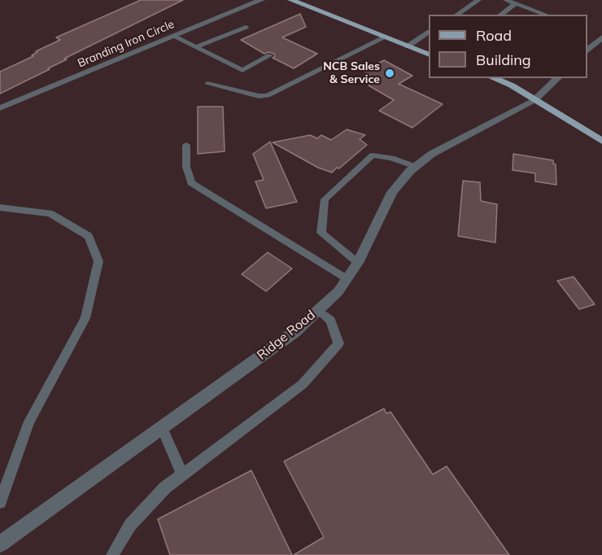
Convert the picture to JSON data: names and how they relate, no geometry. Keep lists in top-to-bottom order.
{
  "streets": {
    "street": ["Branding Iron Circle", "Ridge Road"]
  },
  "places": ["NCB Sales & Service"],
  "legend": ["Road", "Building"]
}
